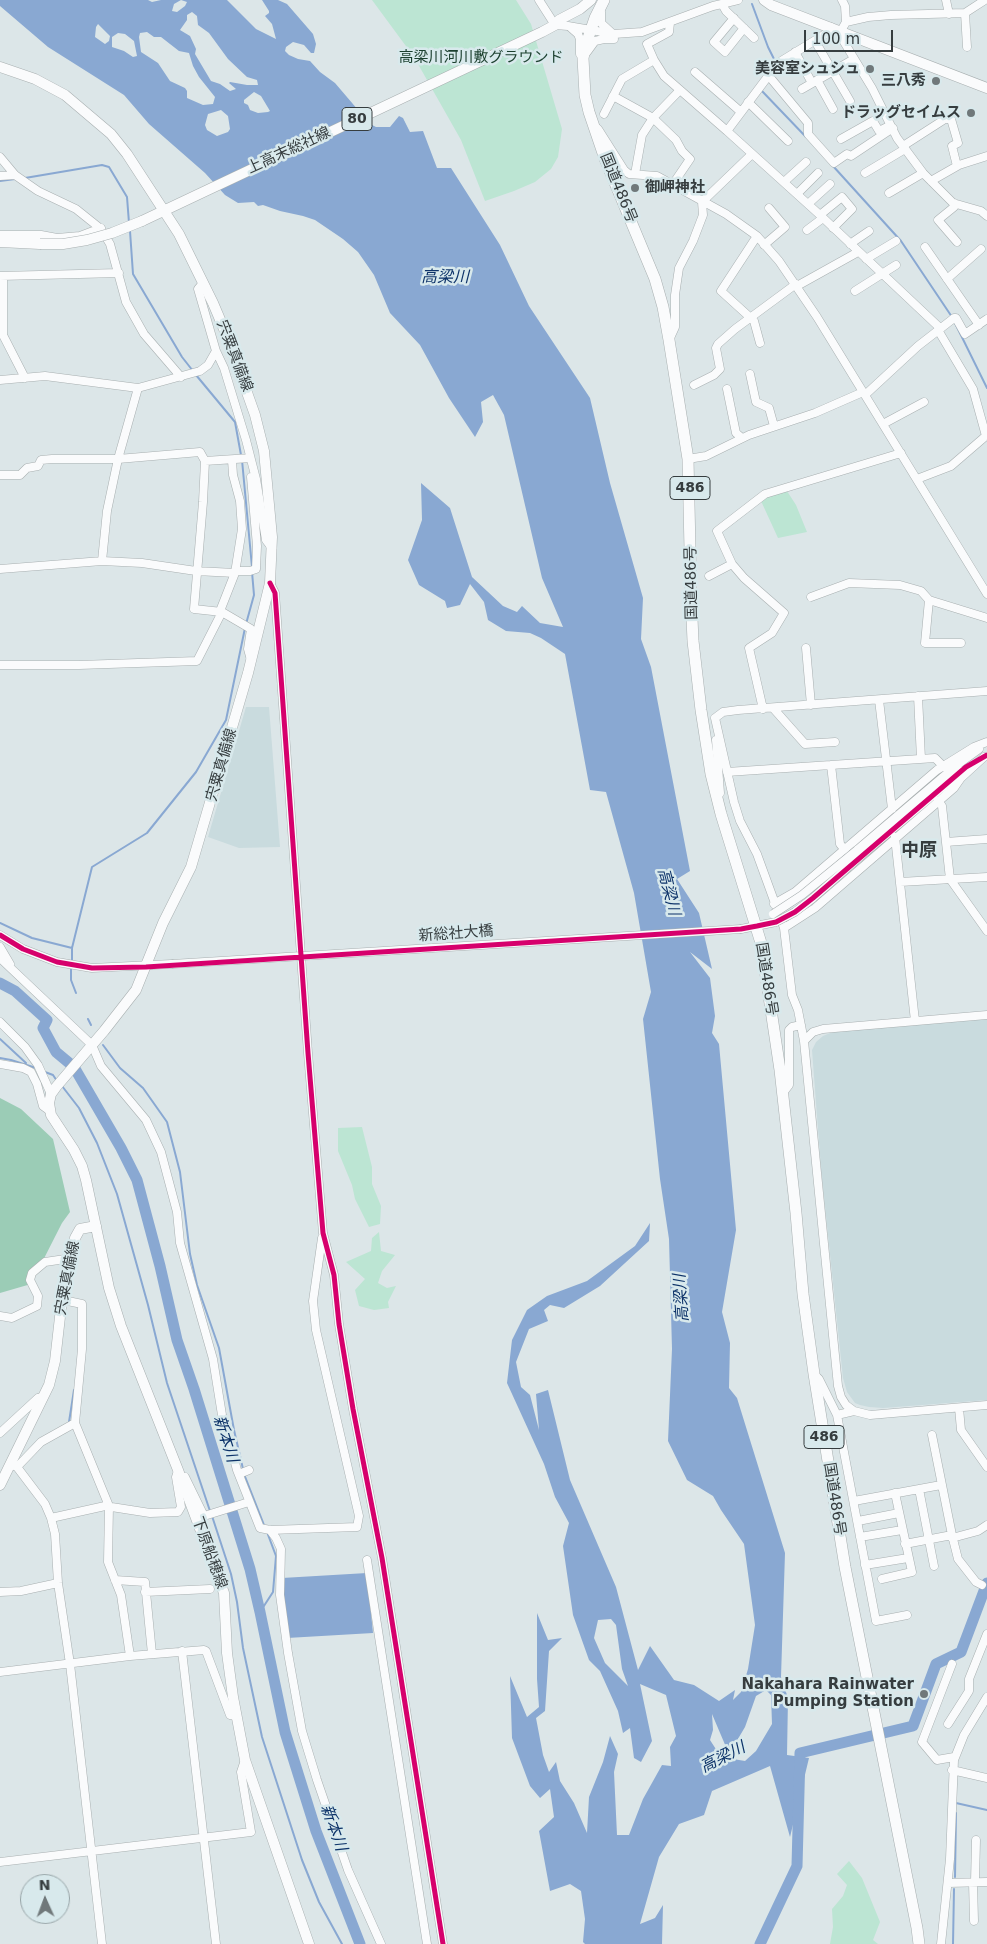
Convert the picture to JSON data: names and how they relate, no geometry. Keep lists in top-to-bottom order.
{
  "streets": {
    "highway": ["国道486号", "486"],
    "main road": [
      "80",
      "上高末総社線",
      "宍粟真備線",
      "下原船穂線"
    ],
    "street": ["新総社大橋"]
  },
  "crossings": [
    ["上高末総社線", "宍粟真備線"],
    ["国道486号", "新総社大橋"],
    ["宍粟真備線", "新総社大橋"],
    ["宍粟真備線", "下原船穂線"]
  ],
  "districts": ["中原"],
  "water": ["高梁川", "新本川"],
  "parks": ["高梁川河川敷グラウンド"],
  "places": [
    "美容室シュシュ",
    "三八秀",
    "ドラッグセイムス",
    "御岬神社",
    "Nakahara Rainwater Pumping Station"
  ],
  "scale_bar": "100 m",
  "north": "top"
}
